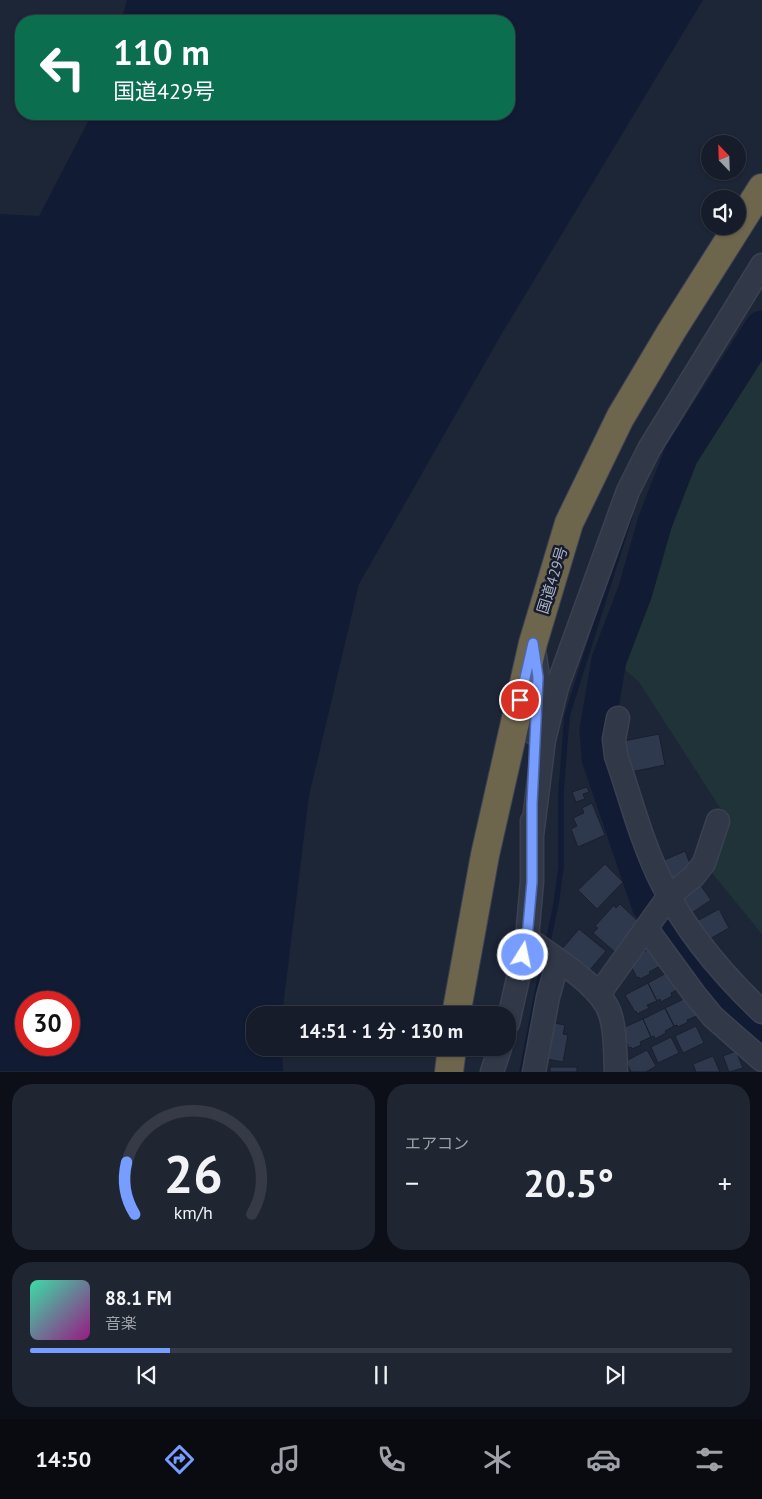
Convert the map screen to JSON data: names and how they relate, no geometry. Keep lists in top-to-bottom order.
{
  "streets": {
    "highway": ["国道429号"]
  },
  "north": "top left",
  "page": {
    "turn": ["110 m", "国道429号"],
    "limit": "30",
    "trip": "14:51 · 1 分 · 130 m",
    "tile": "エアコン",
    "heat": ["−", "20.5°", "+"],
    "song": ["88.1 FM", "音楽"],
    "tabs": "14:50",
    "gauge": ["26", "km/h"]
  }
}
